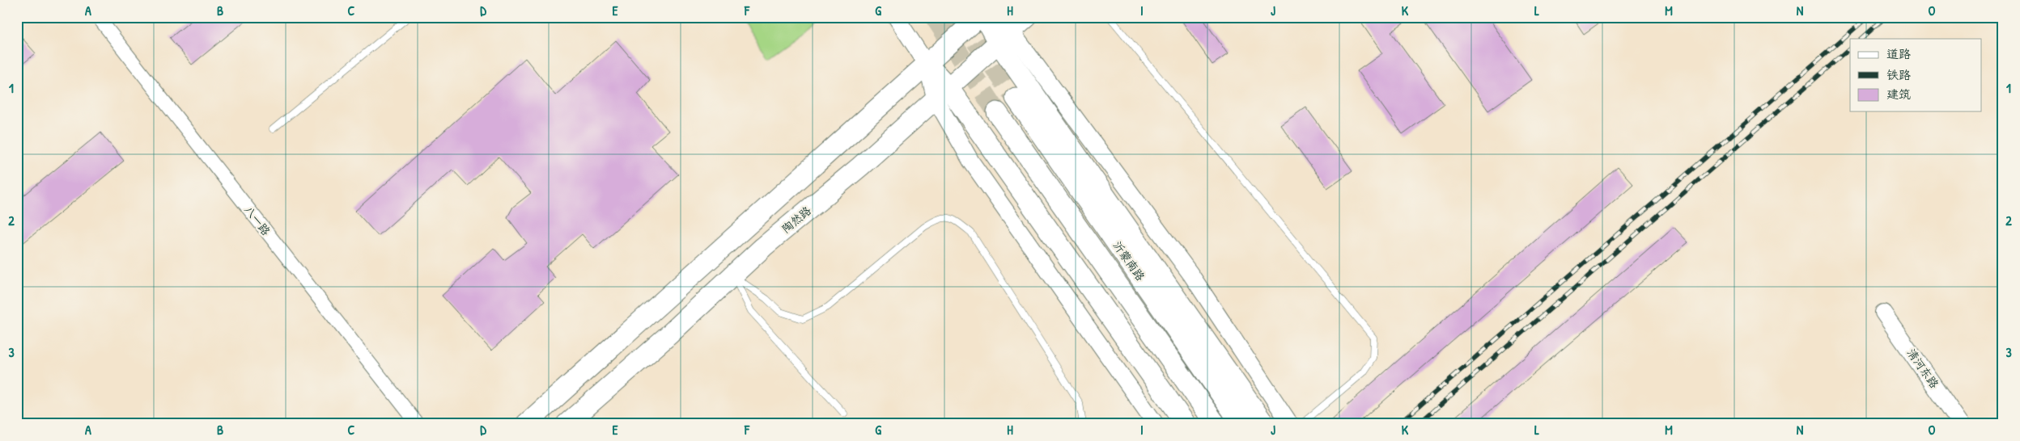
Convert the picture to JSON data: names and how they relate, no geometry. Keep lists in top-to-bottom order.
{
  "streets": {
    "main road": ["陶然路", "沂蒙南路"],
    "street": ["八一路", "清河东路"]
  },
  "legend": ["道路", "铁路", "建筑"],
  "grid": {
    "columns": [
      "A",
      "B",
      "C",
      "D",
      "E",
      "F",
      "G",
      "H",
      "I",
      "J",
      "K",
      "L",
      "M",
      "N",
      "O"
    ],
    "rows": ["1", "2", "3"]
  }
}
